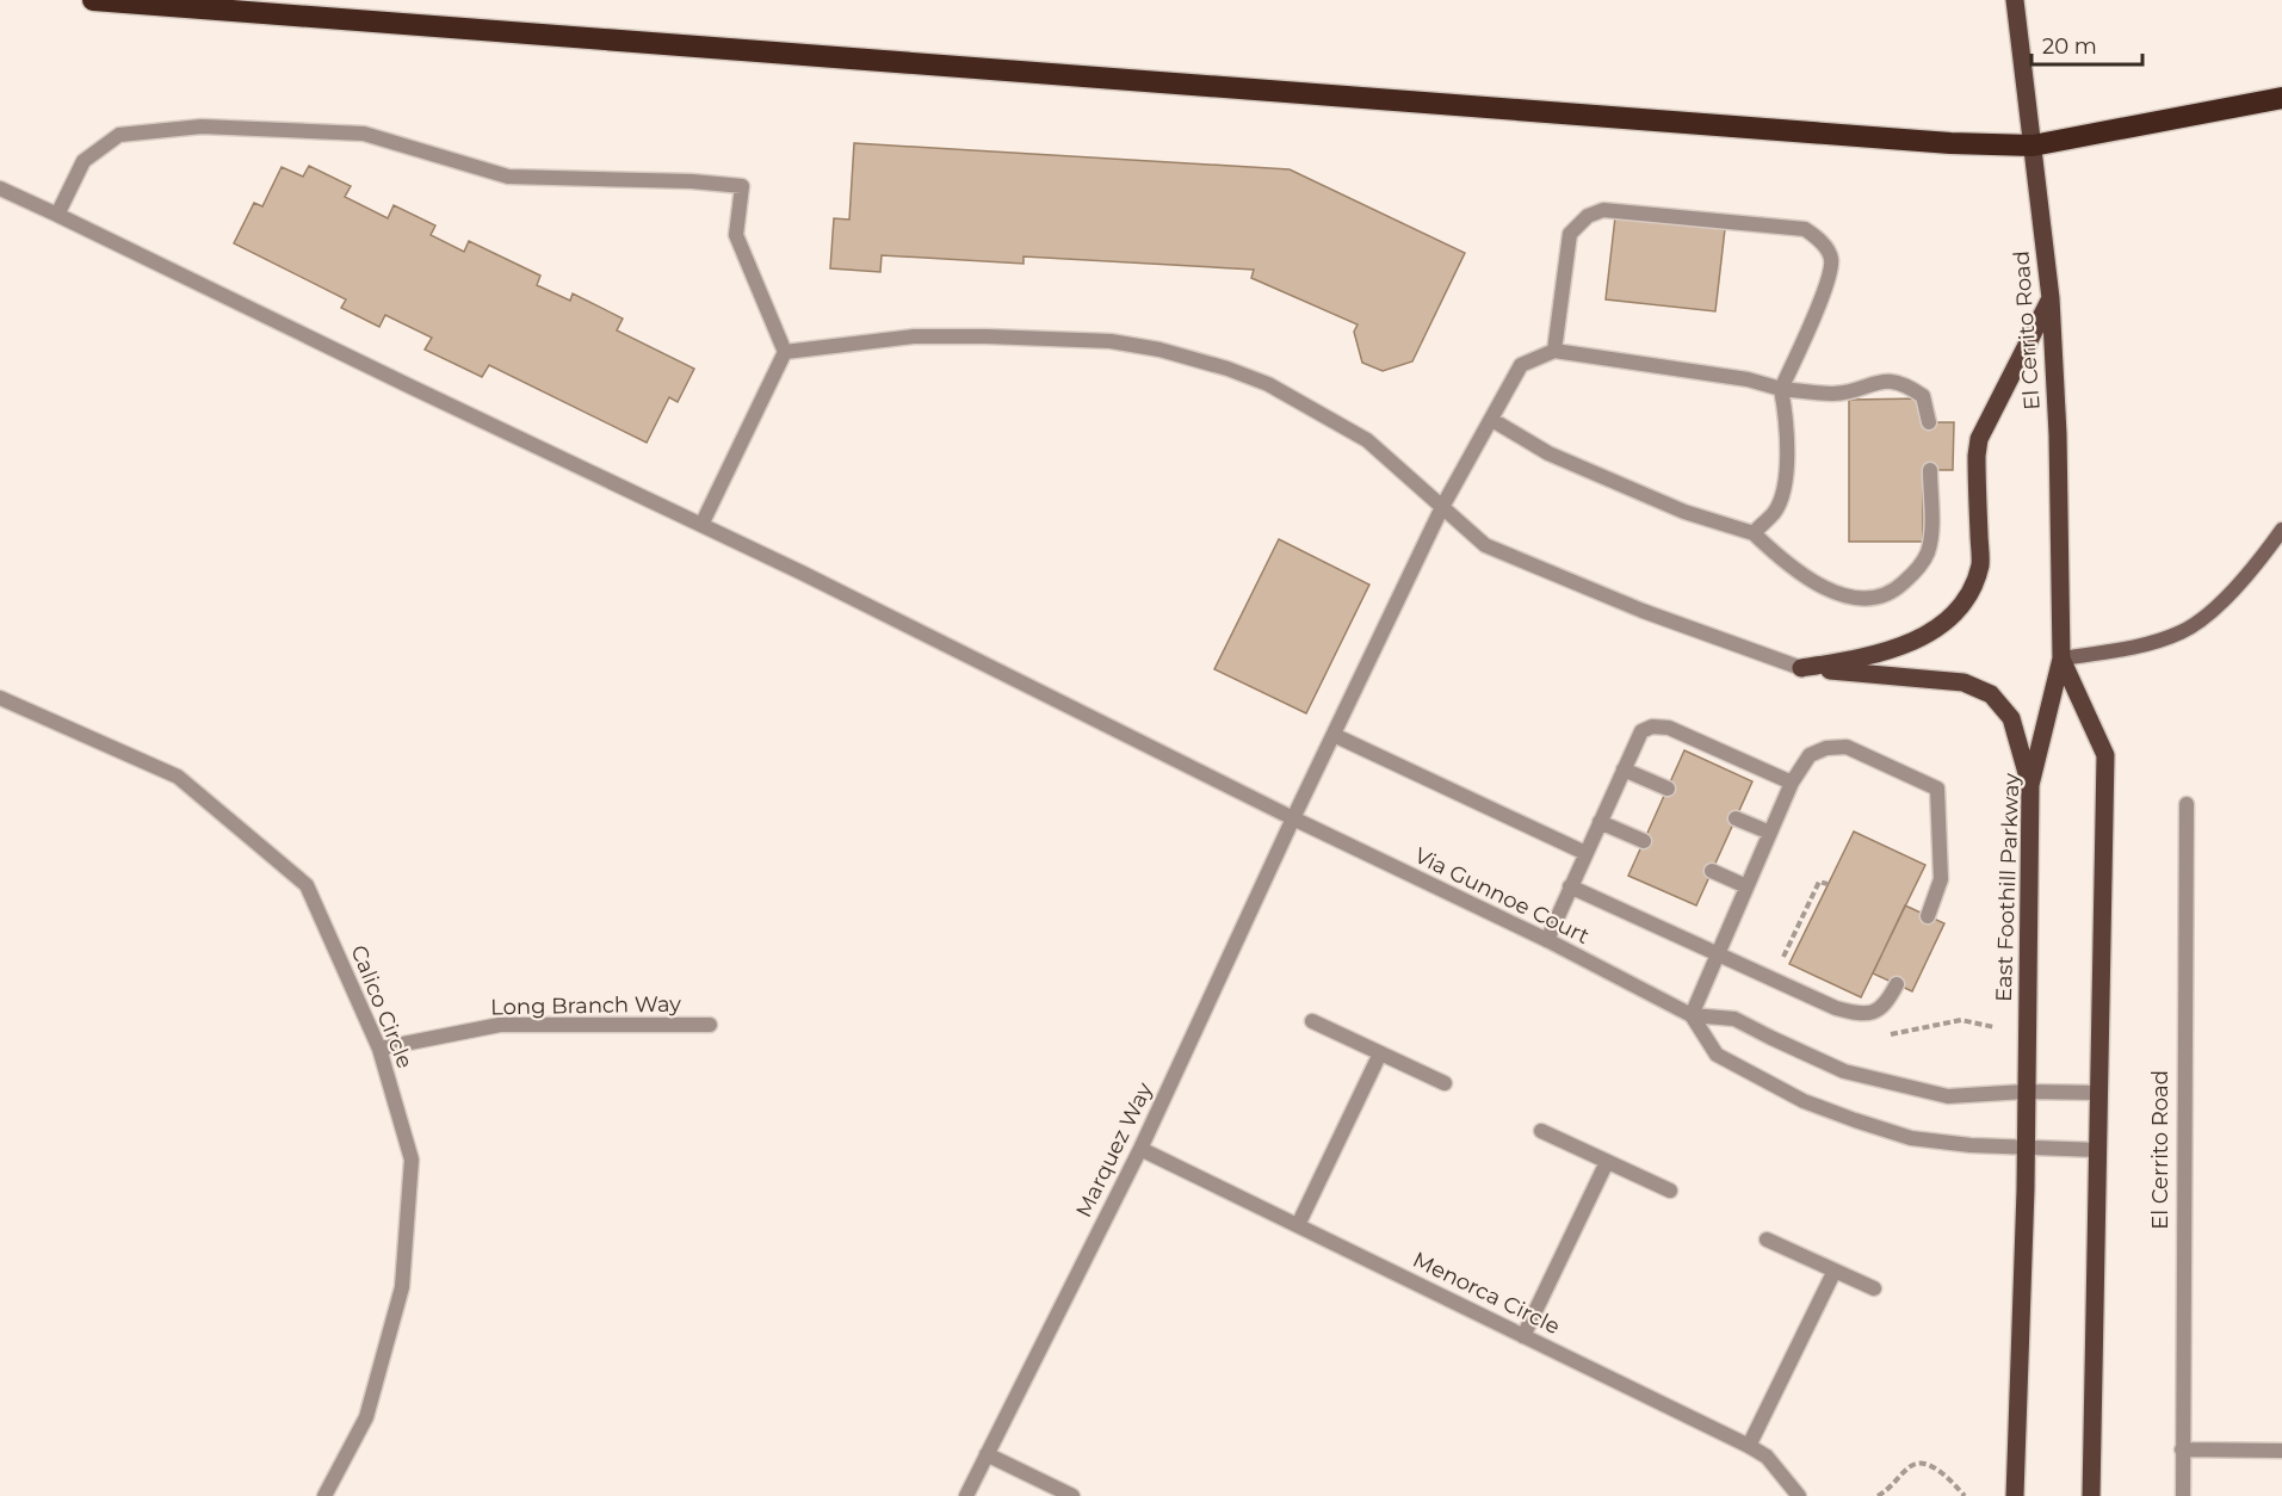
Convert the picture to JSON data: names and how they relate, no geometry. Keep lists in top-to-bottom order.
{
  "streets": {
    "main road": ["El Cerrito Road", "East Foothill Parkway"],
    "street": [
      "Via Gunnoe Court",
      "Long Branch Way",
      "Calico Circle",
      "Marquez Way",
      "Menorca Circle"
    ]
  },
  "crossings": [
    ["El Cerrito Road", "East Foothill Parkway"],
    ["East Foothill Parkway", "Via Gunnoe Court"],
    ["Via Gunnoe Court", "Marquez Way"],
    ["Long Branch Way", "Calico Circle"],
    ["Marquez Way", "Menorca Circle"]
  ],
  "scale_bar": "20 m"
}
